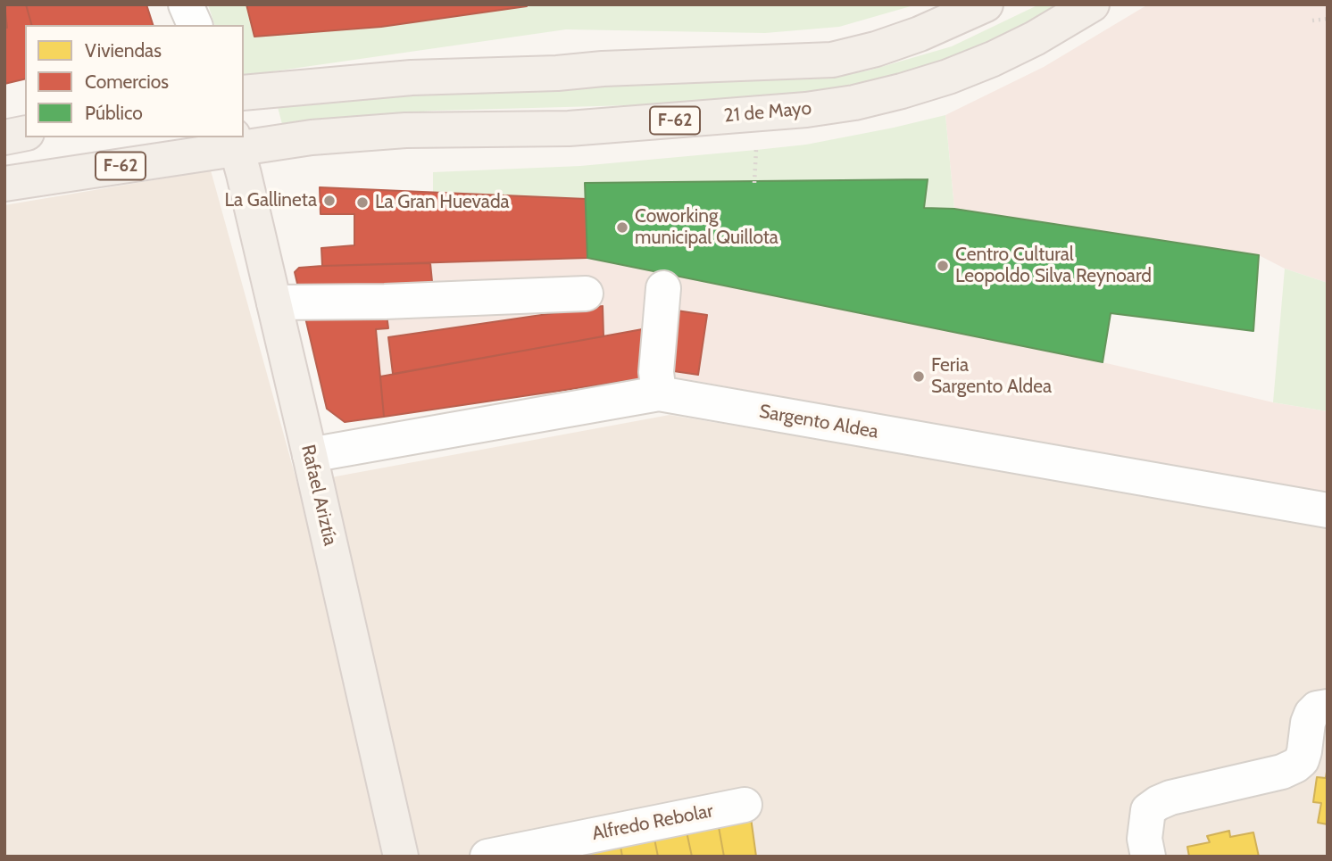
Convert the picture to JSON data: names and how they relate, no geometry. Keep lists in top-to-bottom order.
{
  "streets": {
    "main road": ["21 de Mayo", "F-62", "Rafael Ariztía"],
    "street": ["Sargento Aldea", "Alfredo Rebolar"]
  },
  "crossings": [
    ["21 de Mayo", "F-62"],
    ["21 de Mayo", "Rafael Ariztía"],
    ["F-62", "Rafael Ariztía"],
    ["Sargento Aldea", "Rafael Ariztía"]
  ],
  "places": [
    "La Gallineta",
    "La Gran Huevada",
    "Coworking municipal Quillota",
    "Centro Cultural Leopoldo Silva Reynoard",
    "Feria Sargento Aldea"
  ],
  "legend": ["Viviendas", "Comercios", "Público"]
}
